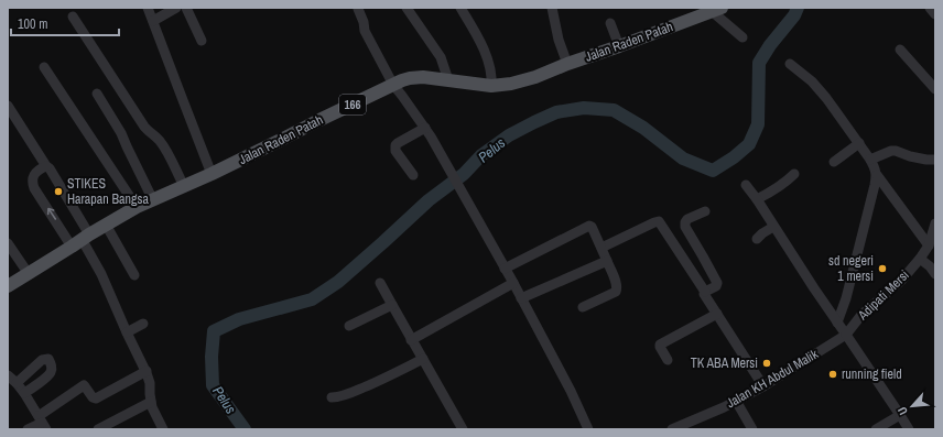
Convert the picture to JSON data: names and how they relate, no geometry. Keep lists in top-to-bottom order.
{
  "streets": {
    "main road": ["Jalan Raden Patah", "166"],
    "street": ["Adipati Mersi", "Jalan KH Abdul Malik"]
  },
  "crossings": [
    ["Adipati Mersi", "Jalan KH Abdul Malik"]
  ],
  "water": ["Pelus"],
  "places": [
    "STIKES Harapan Bangsa",
    "sd negeri 1 mersi",
    "TK ABA Mersi",
    "running field"
  ],
  "scale_bar": "100 m",
  "north": "bottom left"
}
